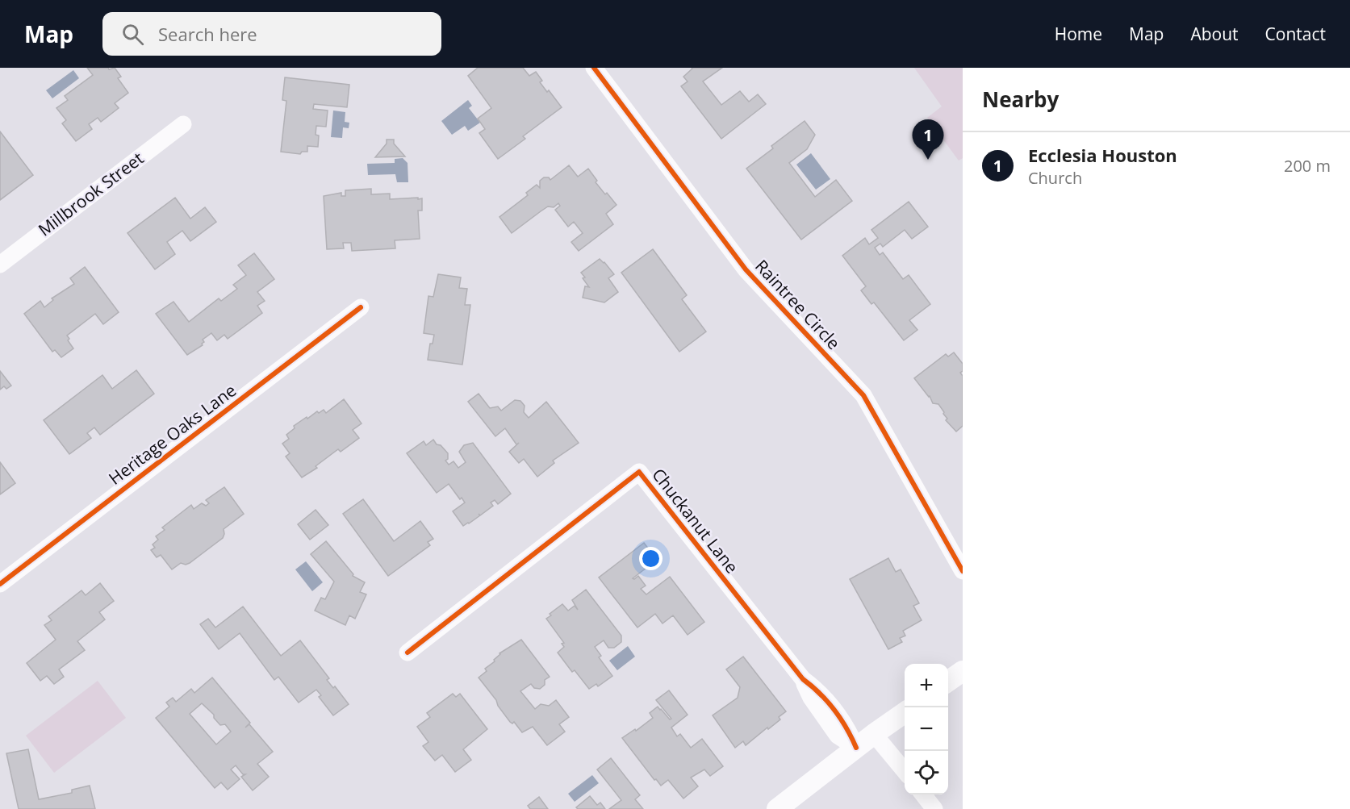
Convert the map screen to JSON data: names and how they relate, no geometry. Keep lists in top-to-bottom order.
{
  "streets": {
    "street": [
      "Millbrook Street",
      "Raintree Circle",
      "Heritage Oaks Lane",
      "Chuckanut Lane"
    ]
  },
  "page": {
    "header": "Map",
    "search": "Search here",
    "nav": [
      "Home",
      "Map",
      "About",
      "Contact"
    ],
    "heading": "Nearby",
    "pins": "1",
    "list": [
      {
        "mark": "1",
        "name": "Ecclesia Houston",
        "note": "Church",
        "value": "200 m"
      }
    ],
    "map_buttons": ["+", "−"]
  }
}
